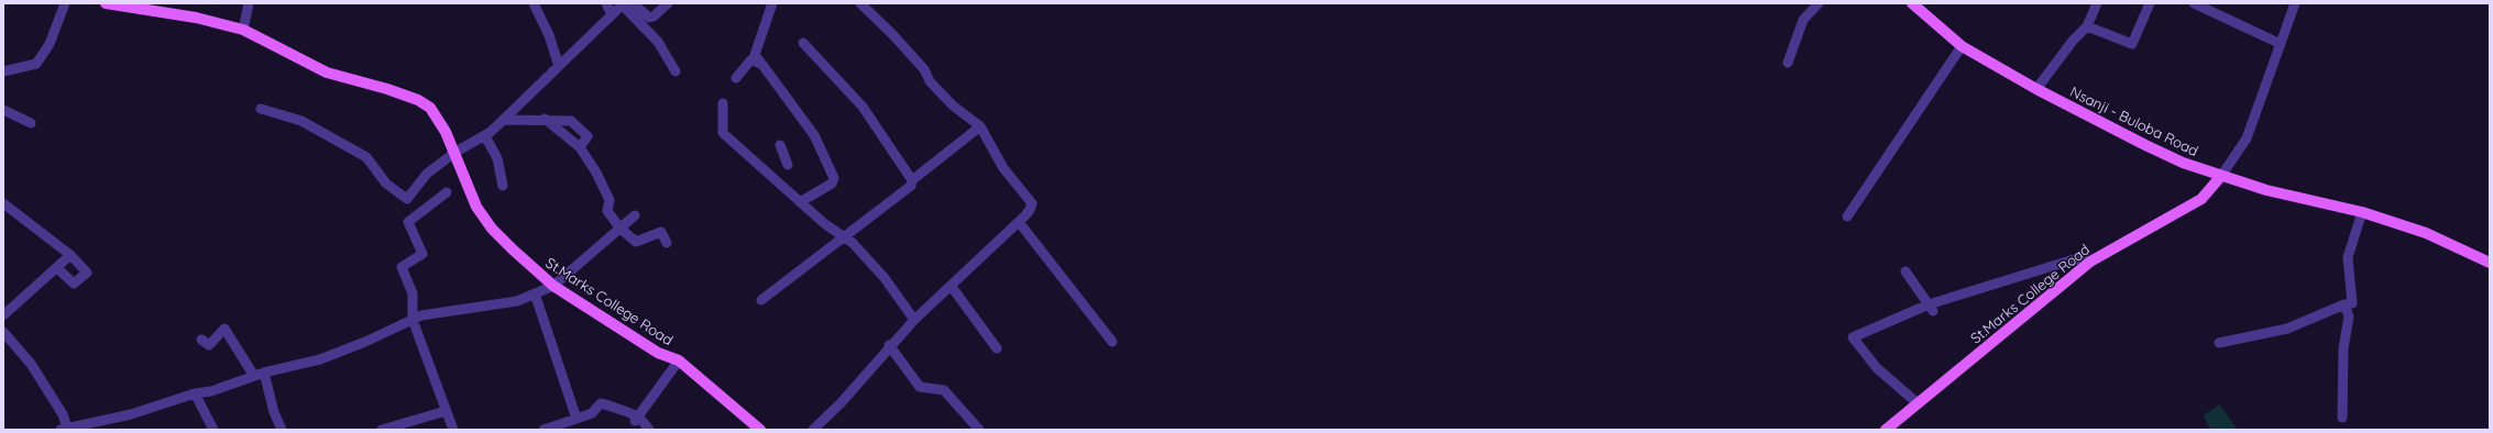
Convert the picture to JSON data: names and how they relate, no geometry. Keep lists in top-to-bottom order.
{
  "streets": {
    "main road": ["Nsanji - Buloba Road", "St.Marks College Road"]
  },
  "crossings": [
    ["Nsanji - Buloba Road", "St.Marks College Road"]
  ]
}
